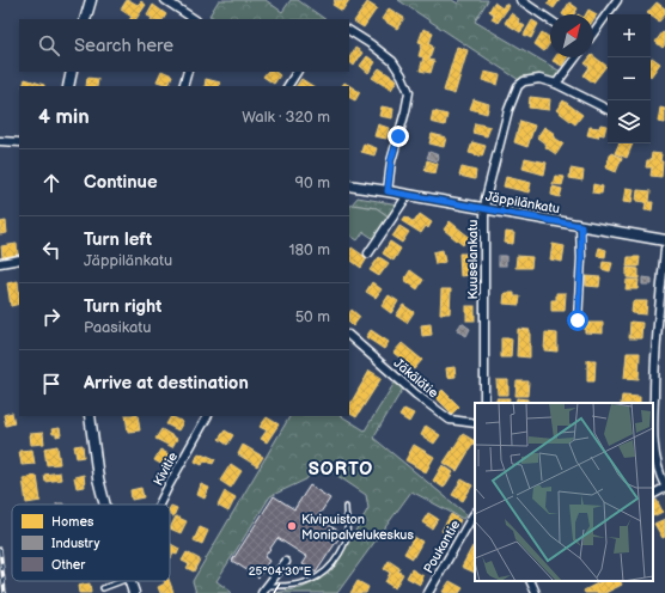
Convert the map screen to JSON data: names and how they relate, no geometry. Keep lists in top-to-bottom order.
{
  "streets": {
    "street": [
      "Jäppilänkatu",
      "Kuuselankatu",
      "Jäkälätie",
      "Kivitie",
      "Poukantie"
    ]
  },
  "crossings": [
    ["Jäppilänkatu", "Kuuselankatu"]
  ],
  "districts": ["SORTO"],
  "places": ["Kivipuiston Monipalvelukeskus"],
  "legend": ["Homes", "Industry", "Other"],
  "north": "top right",
  "page": {
    "map_buttons": ["+", "−"],
    "search": "Search here",
    "heading": ["4 min", "Walk · 320 m"],
    "list": [
      ["Continue", "90 m"],
      ["Turn left", "Jäppilänkatu", "180 m"],
      ["Turn right", "Paasikatu", "50 m"],
      "Arrive at destination"
    ]
  },
  "coordinates": ["25°04'30\"E"]
}
